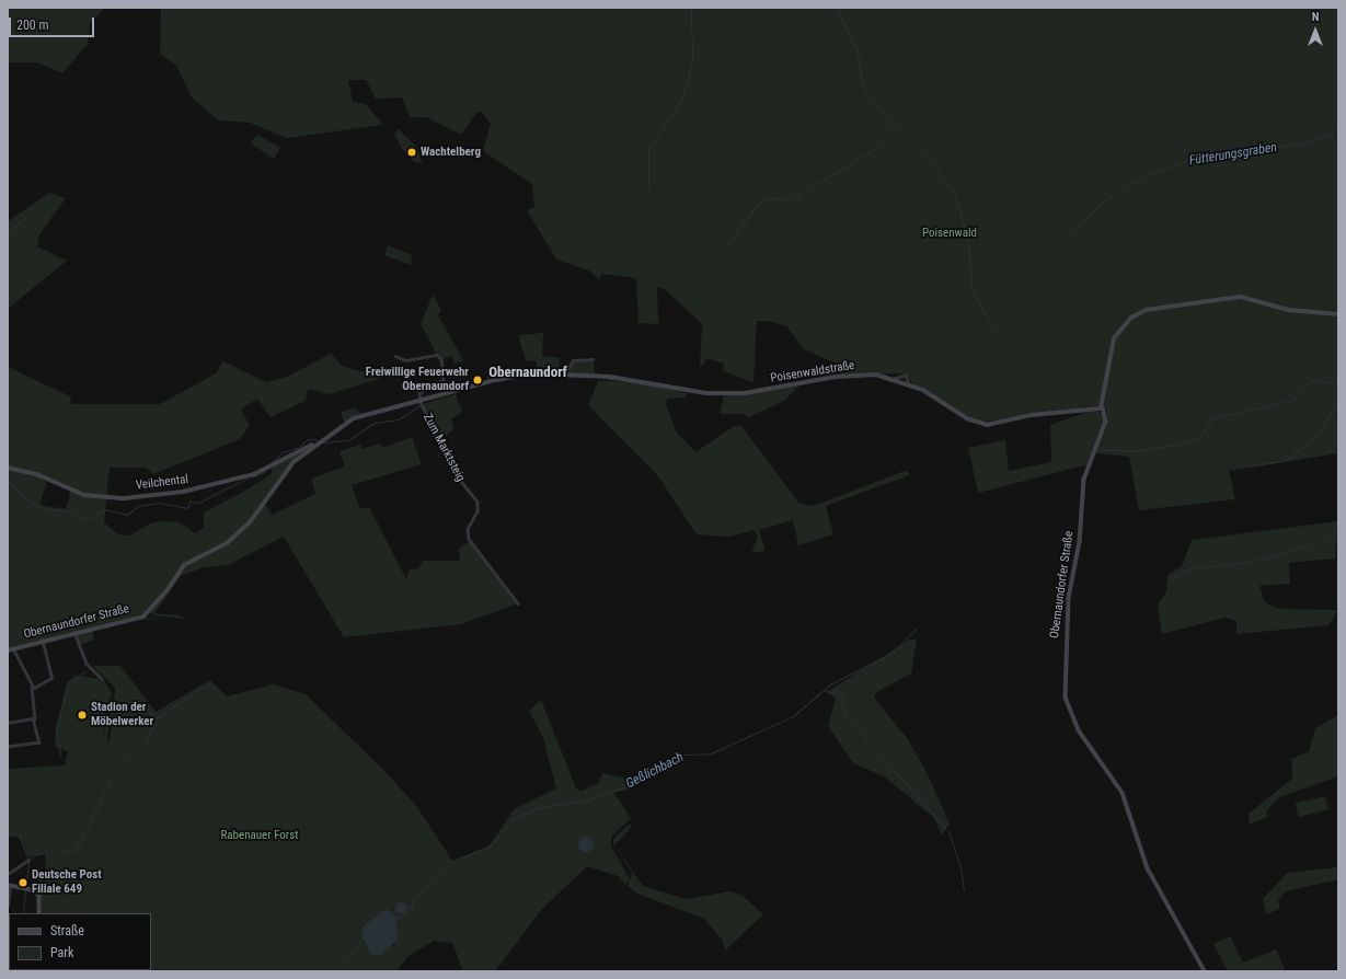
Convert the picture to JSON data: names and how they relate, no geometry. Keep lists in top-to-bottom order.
{
  "streets": {
    "street": [
      "Poisenwaldstraße",
      "Zum Marktsteig",
      "Veilchental",
      "Obernaundorfer Straße"
    ]
  },
  "crossings": [
    ["Poisenwaldstraße", "Zum Marktsteig"],
    ["Poisenwaldstraße", "Veilchental"],
    ["Poisenwaldstraße", "Obernaundorfer Straße"]
  ],
  "districts": ["Obernaundorf"],
  "water": ["Fütterungsgraben", "Geßlichbach"],
  "parks": ["Poisenwald", "Rabenauer Forst"],
  "places": [
    "Wachtelberg",
    "Freiwillige Feuerwehr Obernaundorf",
    "Stadion der Möbelwerker",
    "Deutsche Post Filiale 649"
  ],
  "legend": ["Straße", "Park"],
  "scale_bar": "200 m",
  "north": "top"
}
